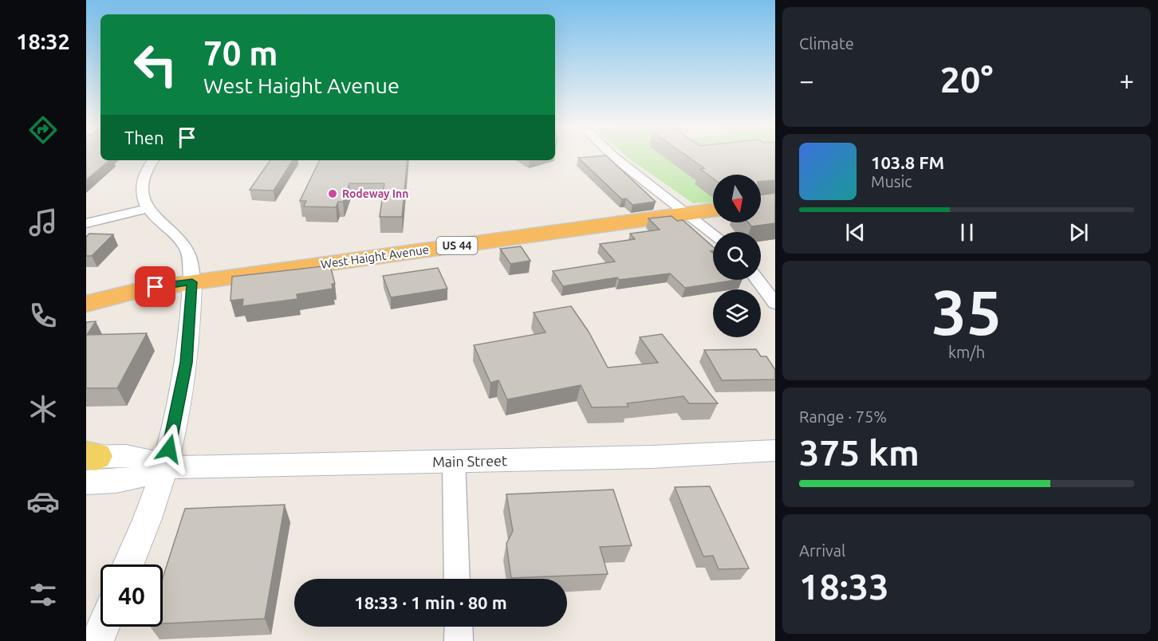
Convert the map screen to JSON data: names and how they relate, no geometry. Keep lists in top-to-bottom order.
{
  "streets": {
    "highway": ["US 44", "West Haight Avenue"],
    "street": ["Main Street"]
  },
  "crossings": [
    ["US 44", "West Haight Avenue"]
  ],
  "places": ["Rodeway Inn"],
  "north": "bottom",
  "page": {
    "tabs": "18:32",
    "tile": [
      "Climate",
      ["35", "km/h"],
      ["Range · 75%", "375 km"],
      ["Arrival", "18:33"]
    ],
    "turn": ["70 m", "West Haight Avenue"],
    "heat": ["−", "20°", "+"],
    "then": "Then",
    "song": ["103.8 FM", "Music"],
    "limit": "40",
    "trip": "18:33 · 1 min · 80 m"
  }
}
